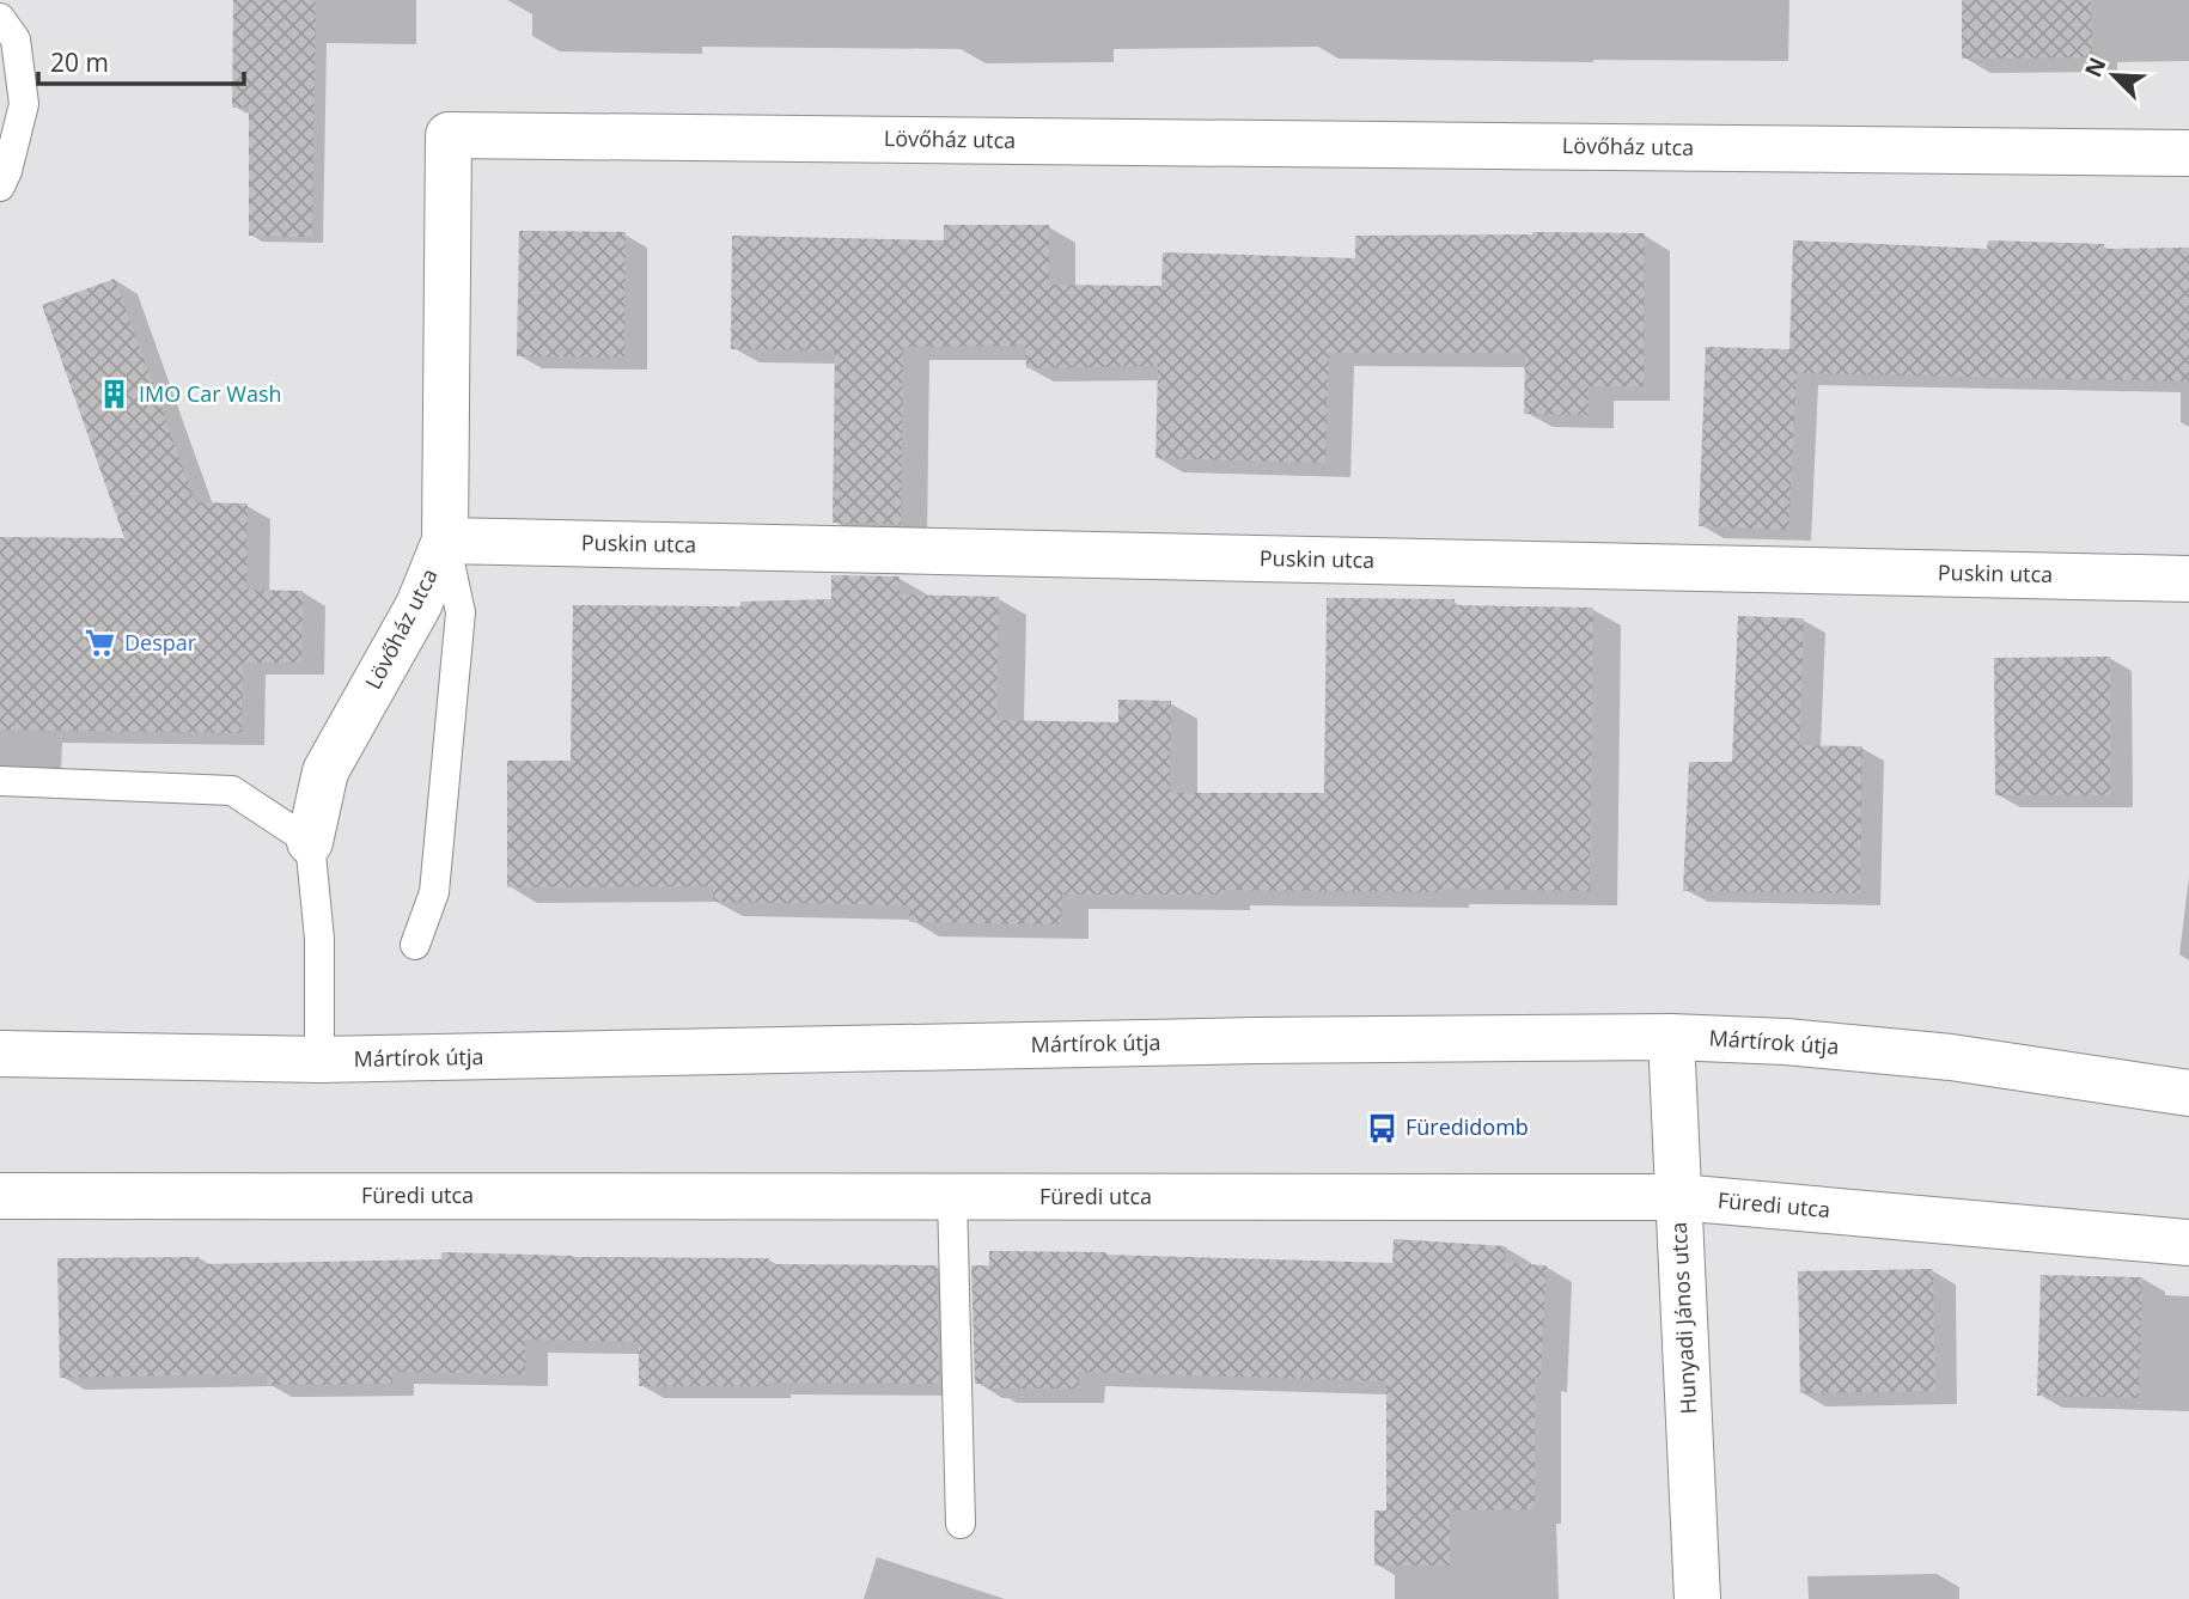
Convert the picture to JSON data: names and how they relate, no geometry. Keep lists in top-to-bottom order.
{
  "streets": {
    "street": [
      "Lövőház utca",
      "Puskin utca",
      "Mártírok útja",
      "Füredi utca",
      "Hunyadi János utca"
    ]
  },
  "crossings": [
    ["Lövőház utca", "Puskin utca"],
    ["Mártírok útja", "Hunyadi János utca"],
    ["Füredi utca", "Hunyadi János utca"]
  ],
  "places": {
    "building": ["IMO Car Wash"],
    "supermarket": ["Despar"],
    "bus stop": ["Füredidomb"]
  },
  "scale_bar": "20 m",
  "north": "top left"
}
